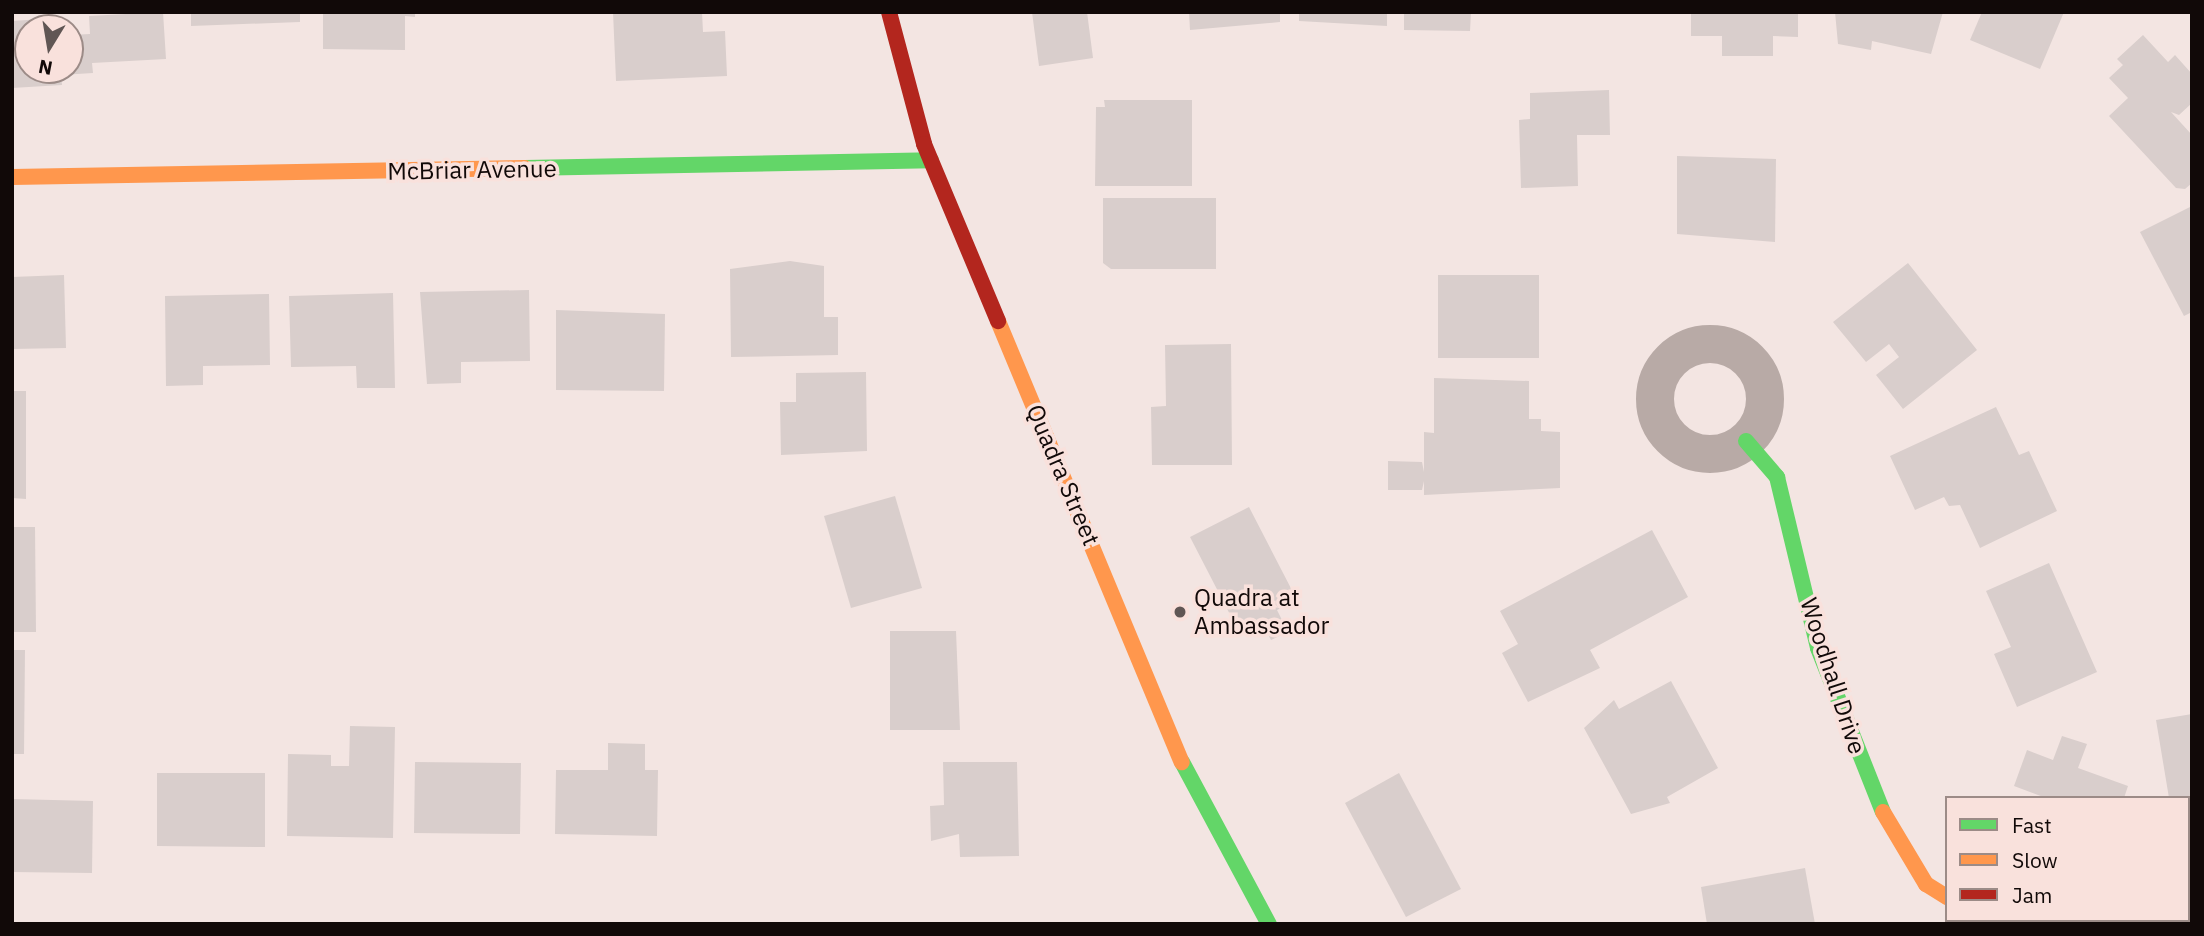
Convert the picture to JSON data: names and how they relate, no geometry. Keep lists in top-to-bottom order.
{
  "streets": {
    "street": ["McBriar Avenue", "Quadra Street", "Woodhall Drive"]
  },
  "crossings": [
    ["McBriar Avenue", "Quadra Street"]
  ],
  "places": ["Quadra at Ambassador"],
  "legend": ["Fast", "Slow", "Jam"],
  "north": "bottom"
}
